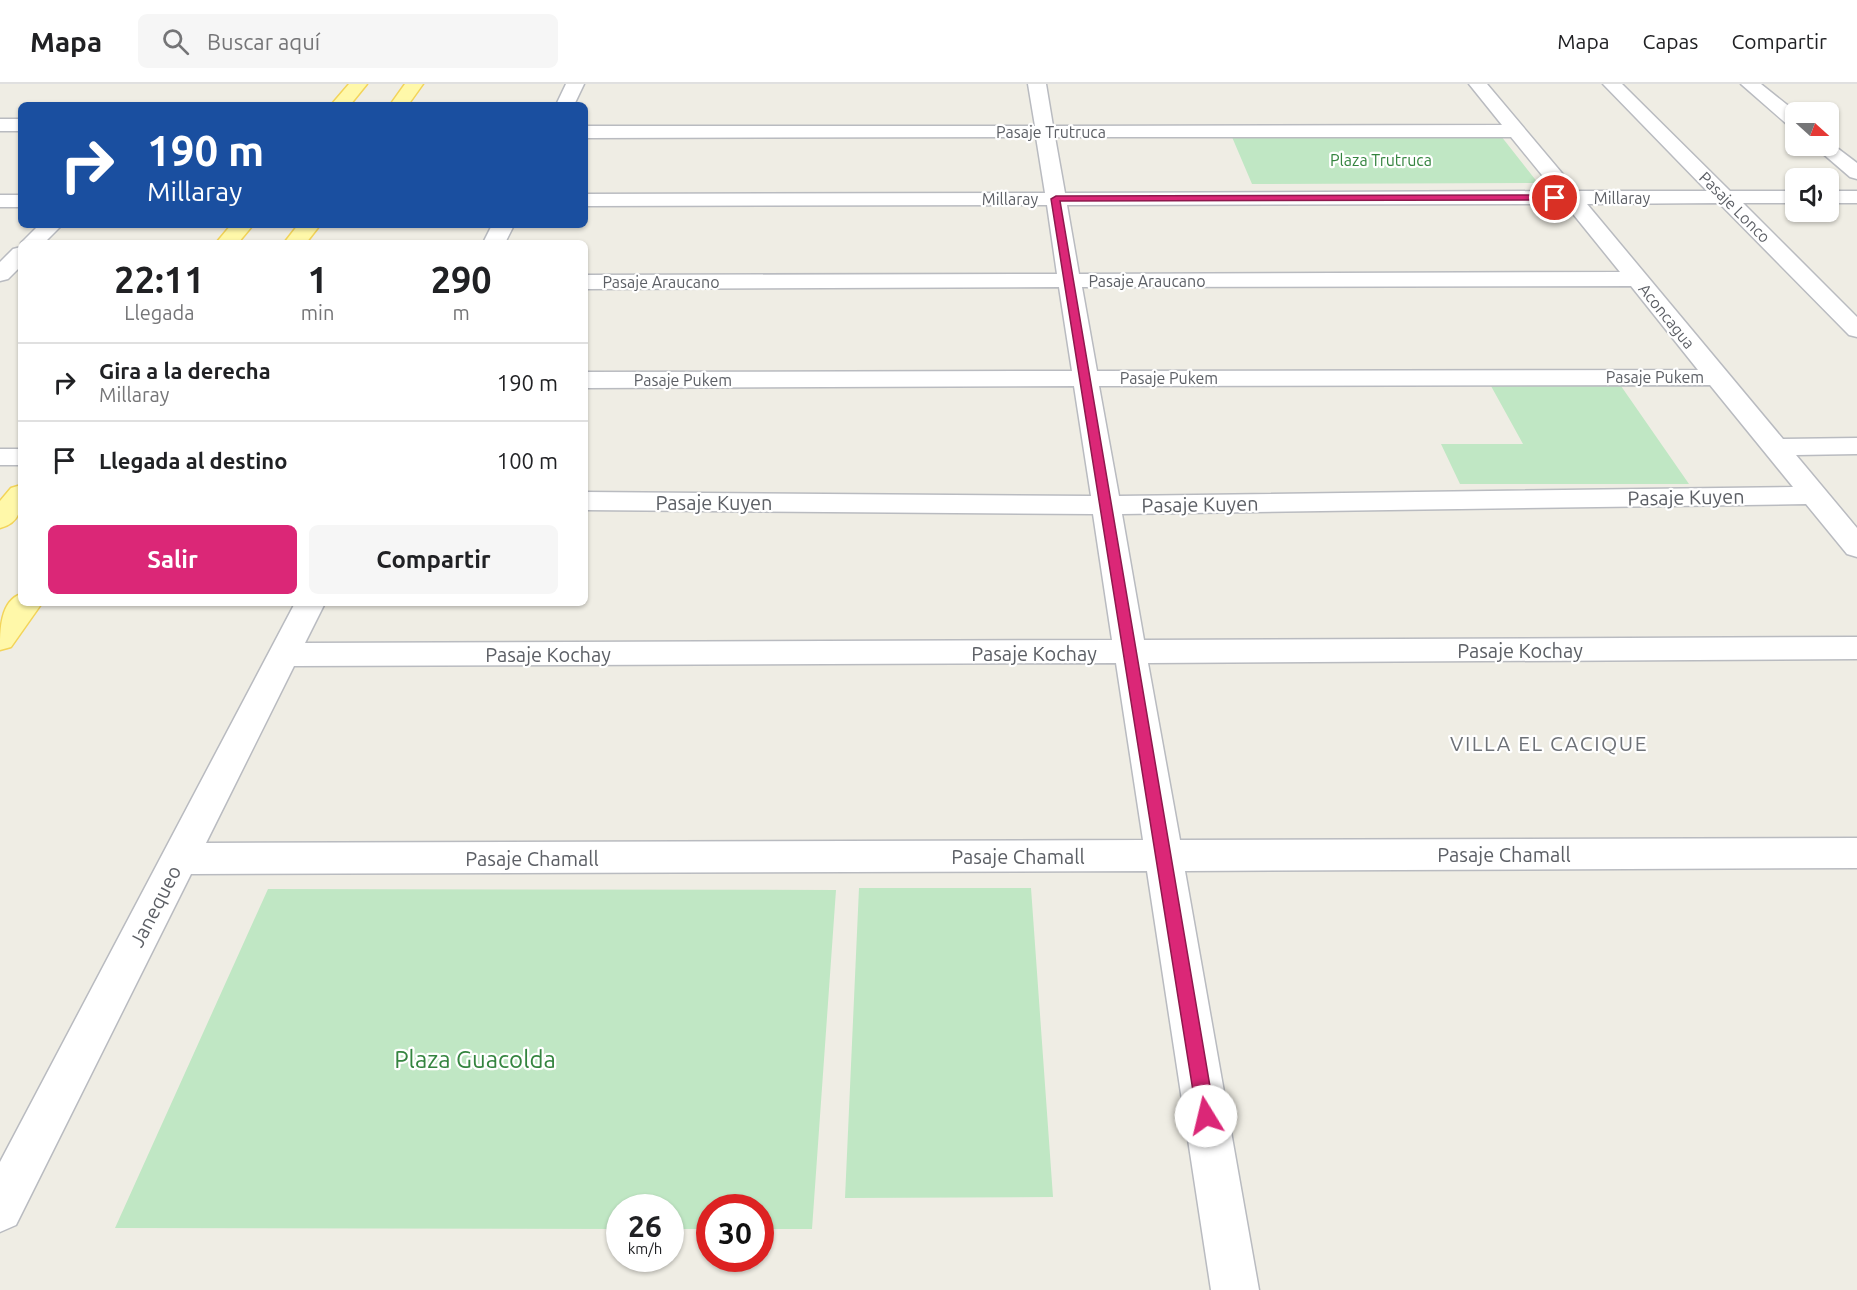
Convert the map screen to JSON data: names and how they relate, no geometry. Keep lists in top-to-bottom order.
{
  "streets": {
    "street": [
      "Pasaje Trutruca",
      "Millaray",
      "Pasaje Lonco",
      "Pasaje Araucano",
      "Aconcagua",
      "Pasaje Pukem",
      "Pasaje Kuyen",
      "Pasaje Kochay",
      "Pasaje Chamall",
      "Janequeo"
    ]
  },
  "crossings": [
    ["Pasaje Trutruca", "Aconcagua"],
    ["Millaray", "Pasaje Lonco"],
    ["Millaray", "Aconcagua"],
    ["Pasaje Araucano", "Aconcagua"],
    ["Aconcagua", "Pasaje Pukem"],
    ["Aconcagua", "Pasaje Kuyen"],
    ["Pasaje Kochay", "Janequeo"],
    ["Pasaje Chamall", "Janequeo"]
  ],
  "districts": ["VILLA EL CACIQUE"],
  "parks": ["Plaza Trutruca", "Plaza Guacolda"],
  "north": "right",
  "page": {
    "header": "Mapa",
    "search": "Buscar aquí",
    "nav": ["Mapa", "Capas", "Compartir"],
    "turn": ["190 m", "Millaray"],
    "eta": [
      "22:11",
      "Llegada",
      "1",
      "min",
      "290",
      "m"
    ],
    "list": [
      {
        "name": "Gira a la derecha",
        "note": "Millaray",
        "value": "190 m"
      },
      {
        "name": "Llegada al destino",
        "value": "100 m"
      }
    ],
    "buttons": ["Salir", "Compartir"],
    "speed": "26 km/h",
    "limit": "30"
  }
}
